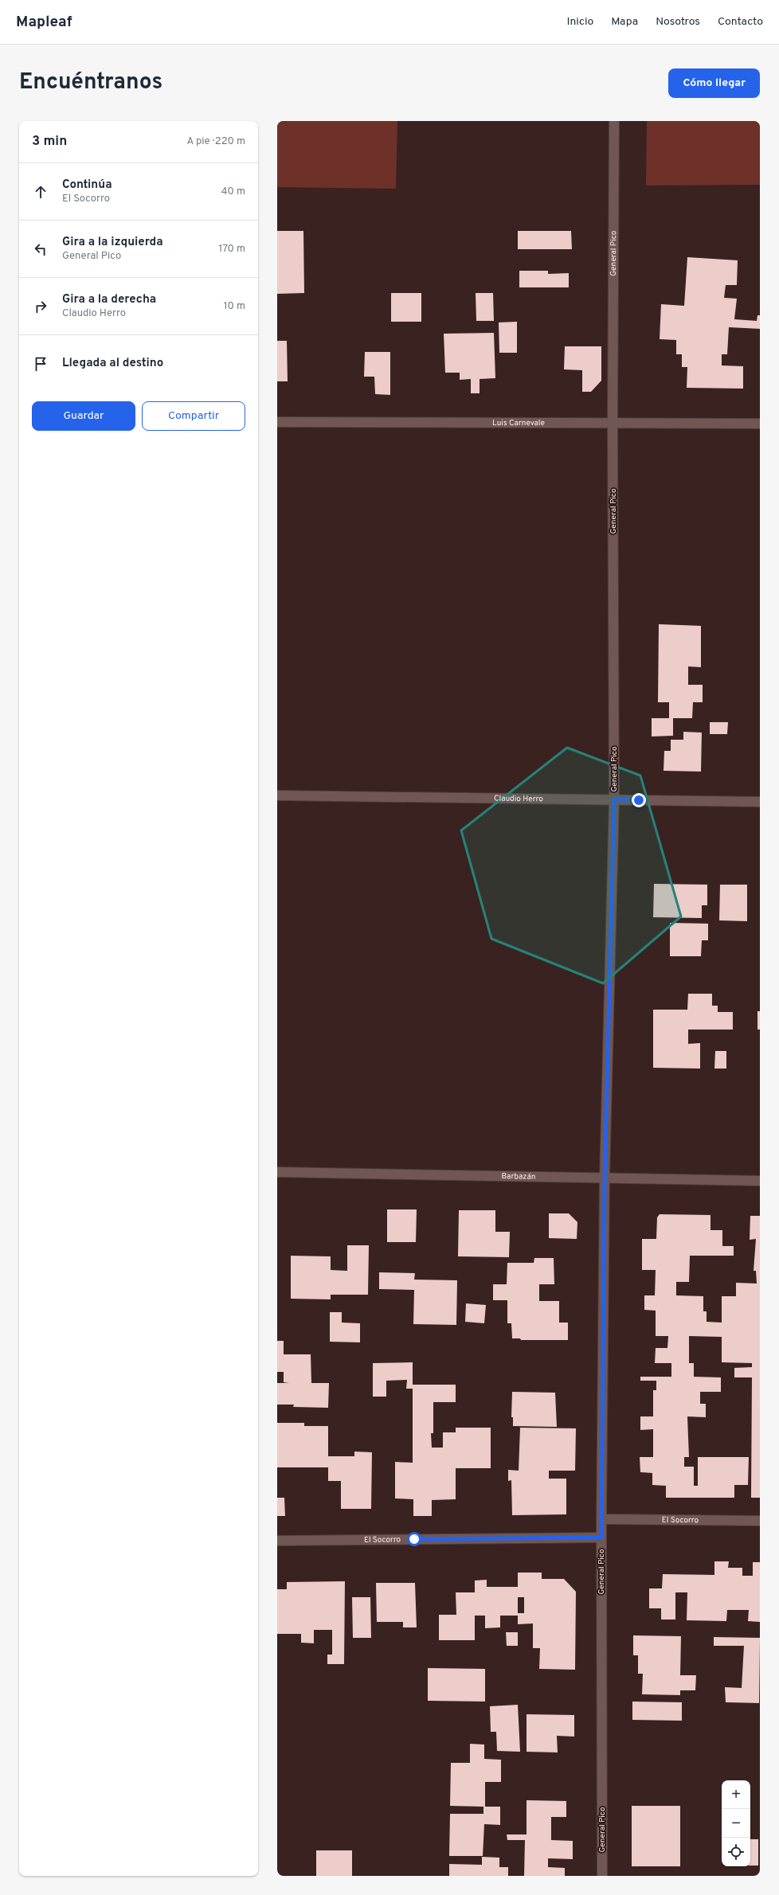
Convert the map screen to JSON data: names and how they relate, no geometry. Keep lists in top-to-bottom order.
{
  "streets": {
    "street": [
      "General Pico",
      "Luis Carnevale",
      "Claudio Herro",
      "Barbazán",
      "El Socorro"
    ]
  },
  "crossings": [
    ["General Pico", "Luis Carnevale"],
    ["General Pico", "Claudio Herro"],
    ["General Pico", "Barbazán"],
    ["General Pico", "El Socorro"]
  ],
  "page": {
    "header": "Mapleaf",
    "nav": [
      "Inicio",
      "Mapa",
      "Nosotros",
      "Contacto"
    ],
    "title": "Encuéntranos",
    "buttons": [
      "Cómo llegar",
      ["Guardar", "Compartir"]
    ],
    "heading": ["3 min", "A pie · 220 m"],
    "list": [
      ["Continúa", "El Socorro", "40 m"],
      ["Gira a la izquierda", "General Pico", "170 m"],
      ["Gira a la derecha", "Claudio Herro", "10 m"],
      "Llegada al destino"
    ],
    "map_buttons": ["+", "−"]
  }
}
